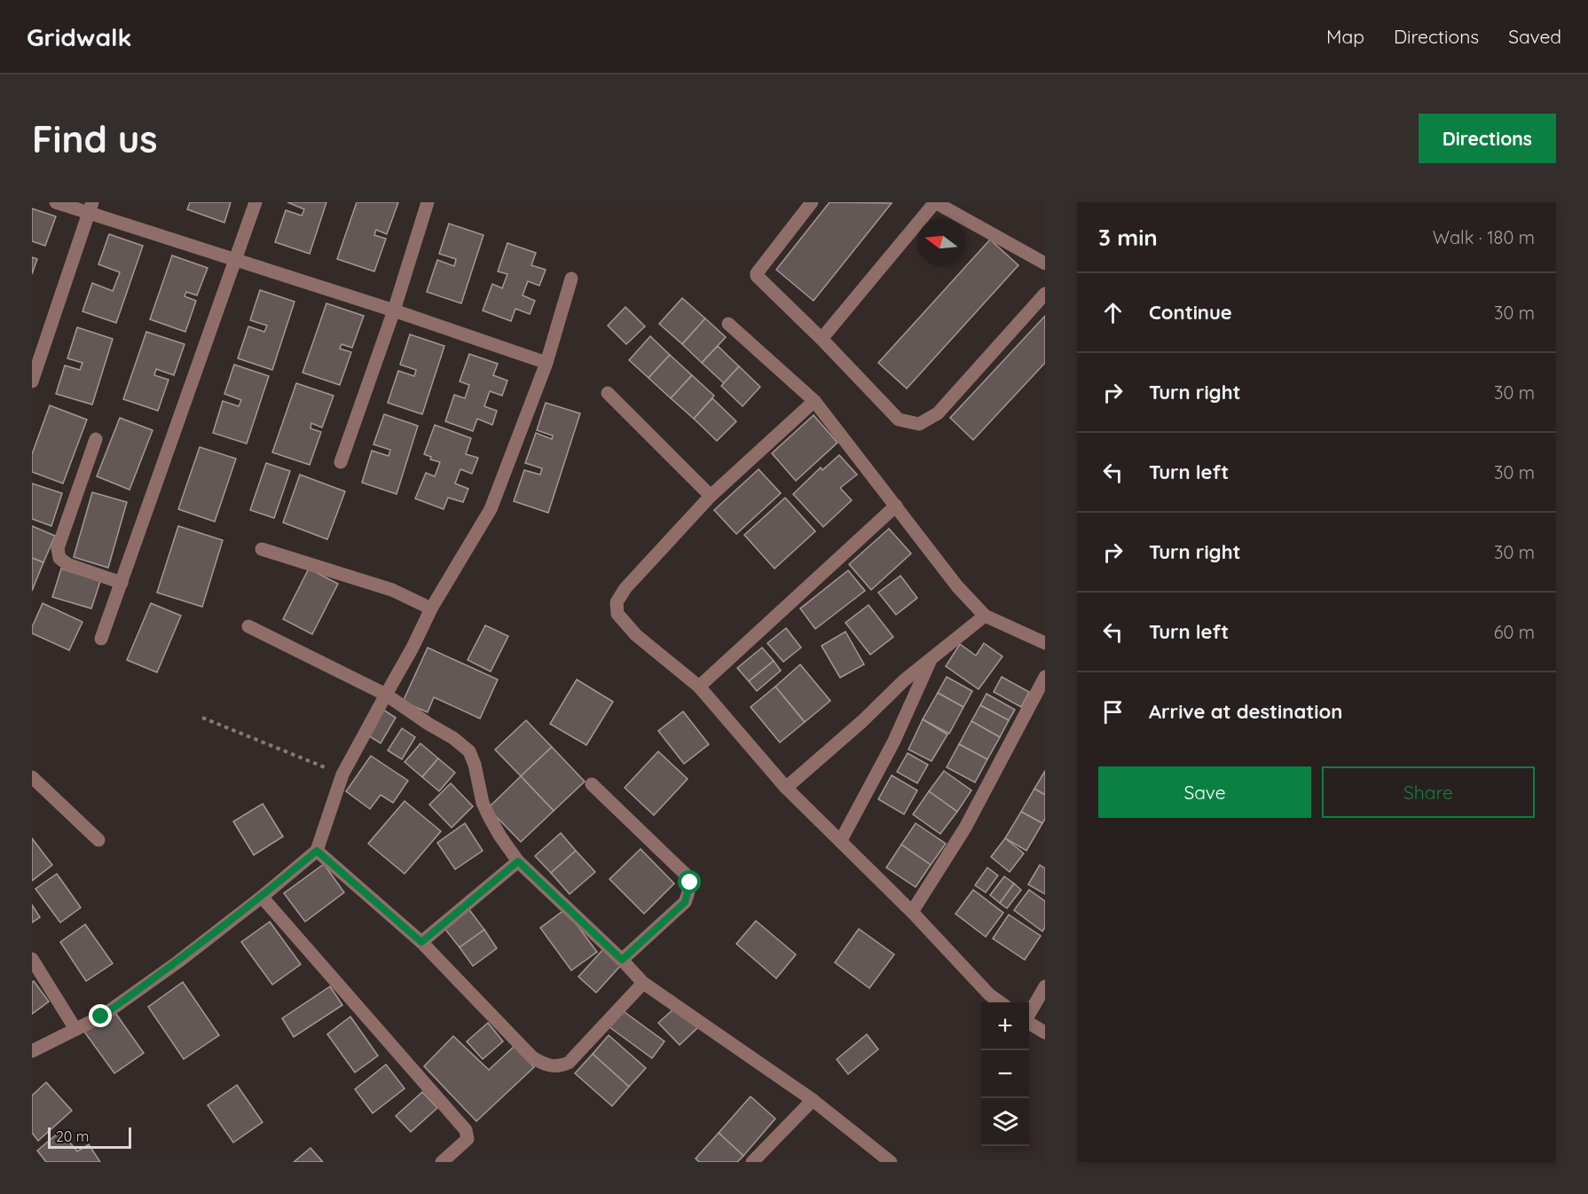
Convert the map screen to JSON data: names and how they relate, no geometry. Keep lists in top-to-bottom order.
{
  "scale_bar": "20 m",
  "north": "left",
  "page": {
    "header": "Gridwalk",
    "nav": ["Map", "Directions", "Saved"],
    "buttons": [
      "Directions",
      ["Save", "Share"]
    ],
    "title": "Find us",
    "heading": ["3 min", "Walk · 180 m"],
    "list": [
      ["Continue", "30 m"],
      ["Turn right", "30 m"],
      ["Turn left", "30 m"],
      ["Turn right", "30 m"],
      ["Turn left", "60 m"],
      "Arrive at destination"
    ],
    "map_buttons": ["+", "−"],
    "scale": "20 m"
  }
}
